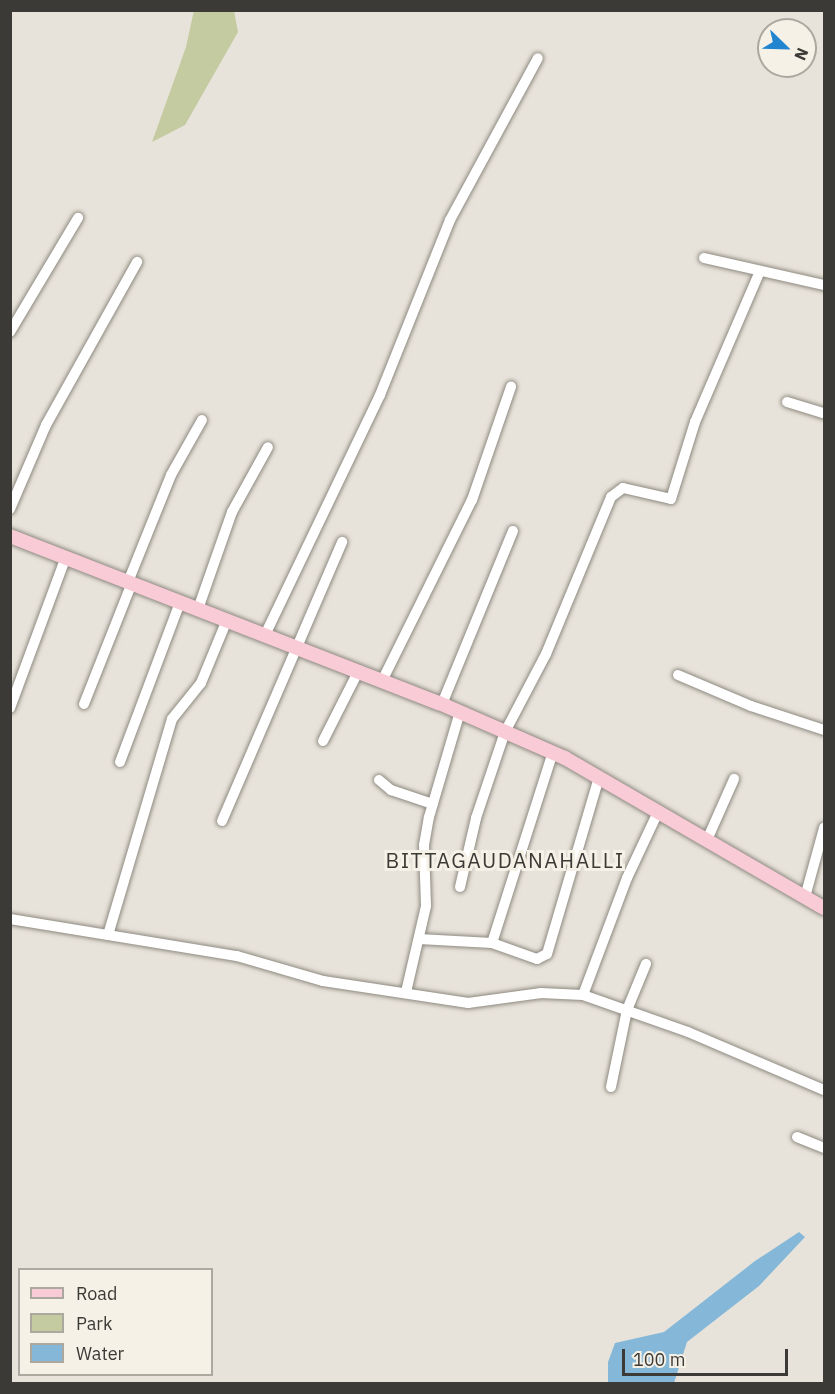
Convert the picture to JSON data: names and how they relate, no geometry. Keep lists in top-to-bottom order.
{
  "districts": ["BITTAGAUDANAHALLI"],
  "legend": ["Road", "Park", "Water"],
  "scale_bar": "100 m",
  "north": "bottom right"
}
